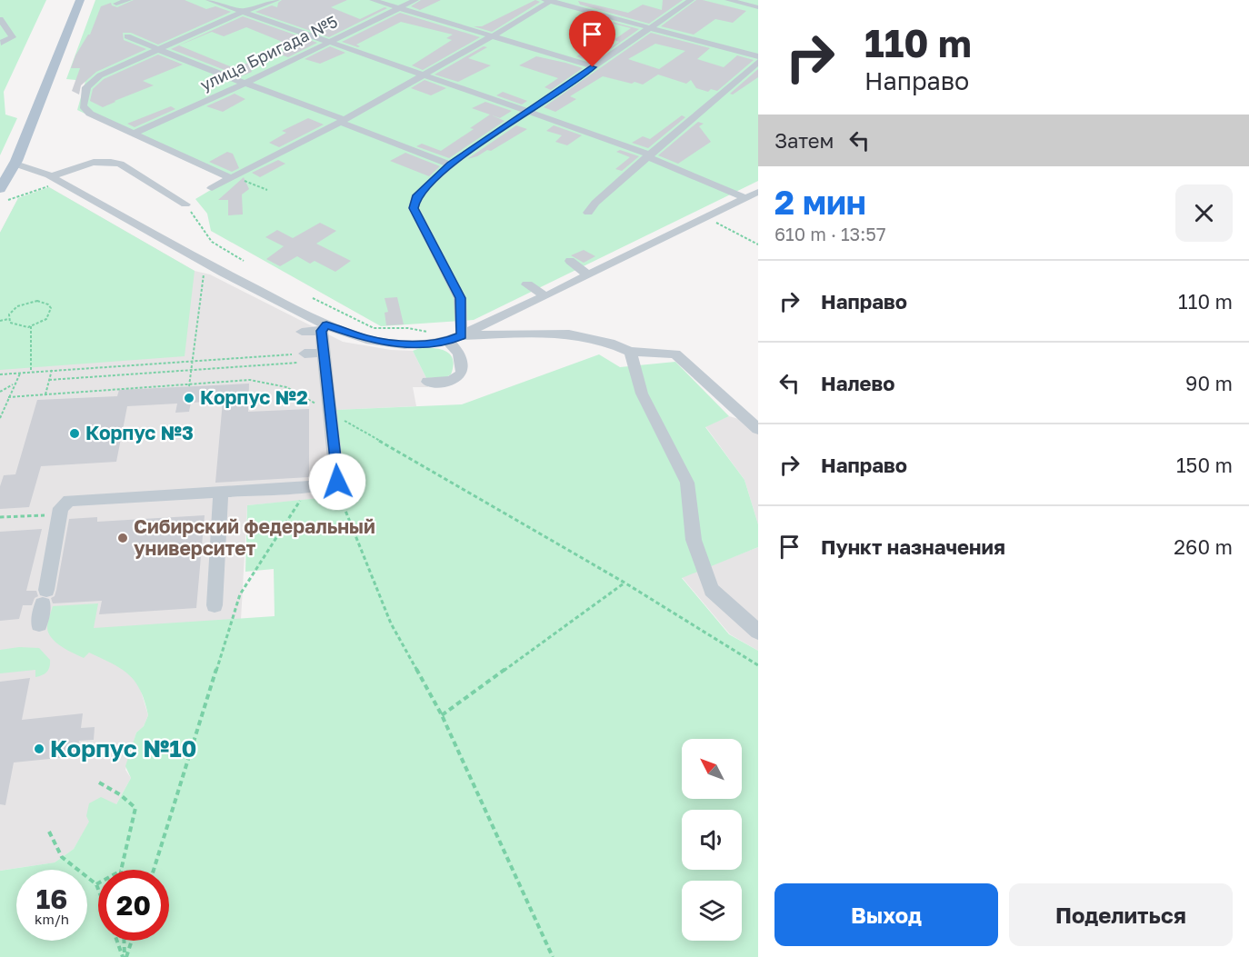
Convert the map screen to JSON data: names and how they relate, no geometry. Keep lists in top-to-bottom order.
{
  "streets": {
    "street": ["улица Бригада №5"]
  },
  "places": [
    "Корпус №2",
    "Корпус №3",
    "Сибирский федеральный университет",
    "Корпус №10"
  ],
  "north": "top left",
  "page": {
    "turn": ["110 m", "Направо"],
    "then": "Затем",
    "heading": ["2 мин", "610 m · 13:57"],
    "list": [
      {
        "name": "Направо",
        "value": "110 m"
      },
      {
        "name": "Налево",
        "value": "90 m"
      },
      {
        "name": "Направо",
        "value": "150 m"
      },
      {
        "name": "Пункт назначения",
        "value": "260 m"
      }
    ],
    "speed": "16 km/h",
    "limit": "20",
    "buttons": ["Выход", "Поделиться"]
  }
}
